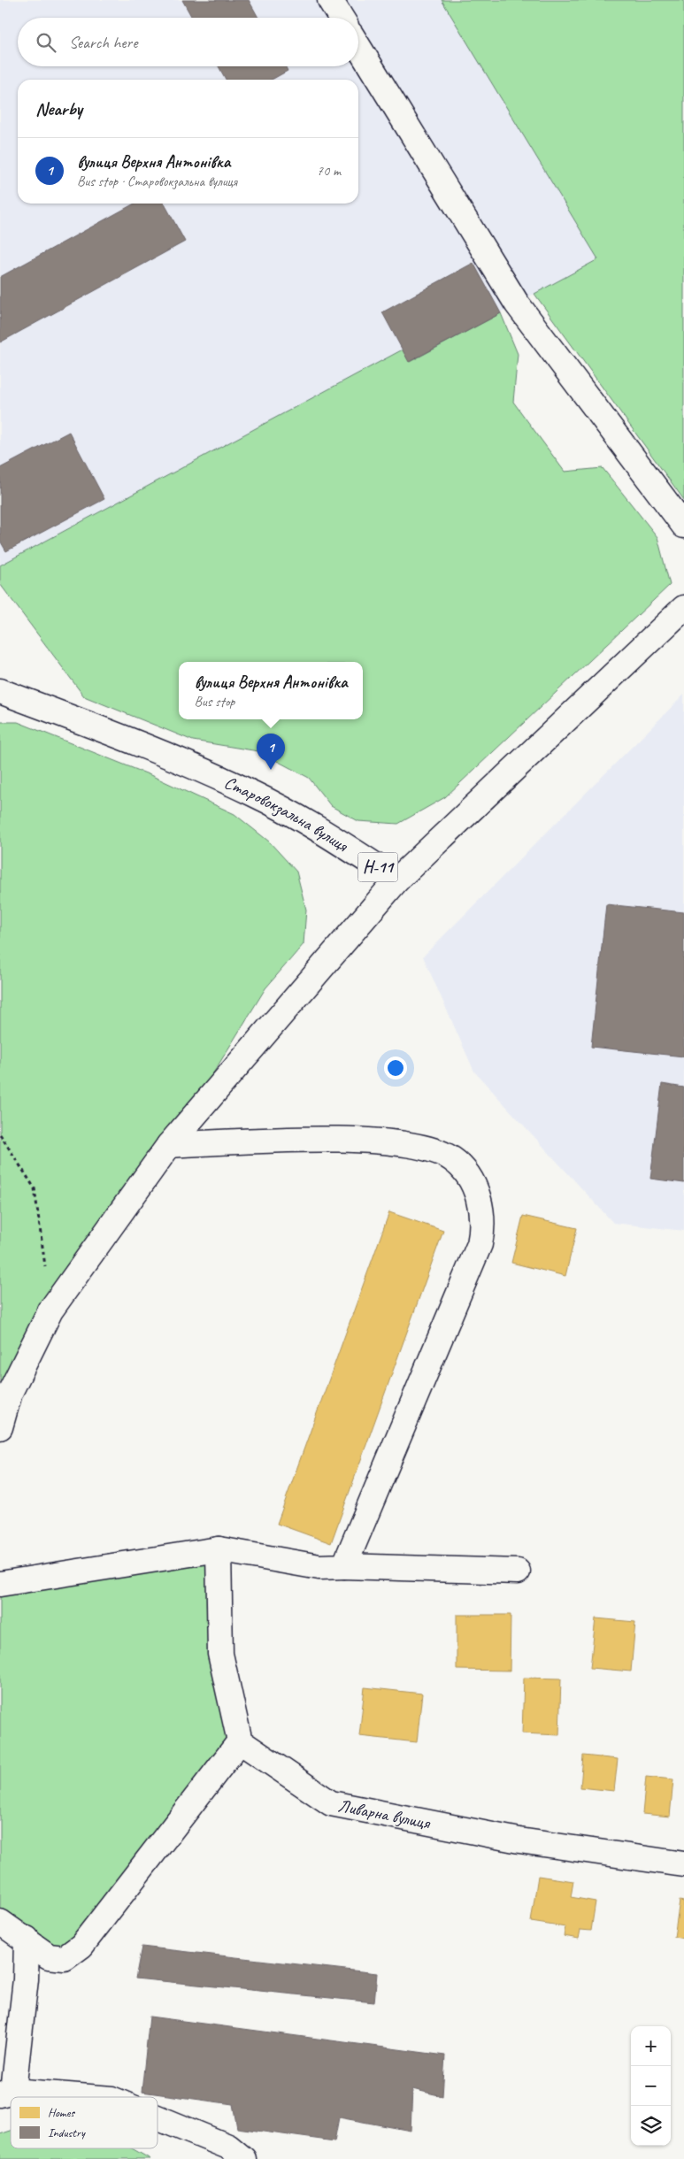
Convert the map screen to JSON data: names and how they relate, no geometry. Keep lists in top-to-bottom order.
{
  "streets": {
    "street": ["Старовокзальна вулиця", "Н-11", "Ливарна вулиця"]
  },
  "crossings": [
    ["Старовокзальна вулиця", "Н-11"]
  ],
  "legend": ["Homes", "Industry"],
  "page": {
    "search": "Search here",
    "heading": "Nearby",
    "list": [
      {
        "mark": "1",
        "name": "вулиця Верхня Антонівка",
        "note": "Bus stop · Старовокзальна вулиця",
        "value": "70 m"
      }
    ],
    "popup": ["вулиця Верхня Антонівка", "Bus stop"],
    "pins": "1",
    "map_buttons": ["+", "−"]
  }
}
